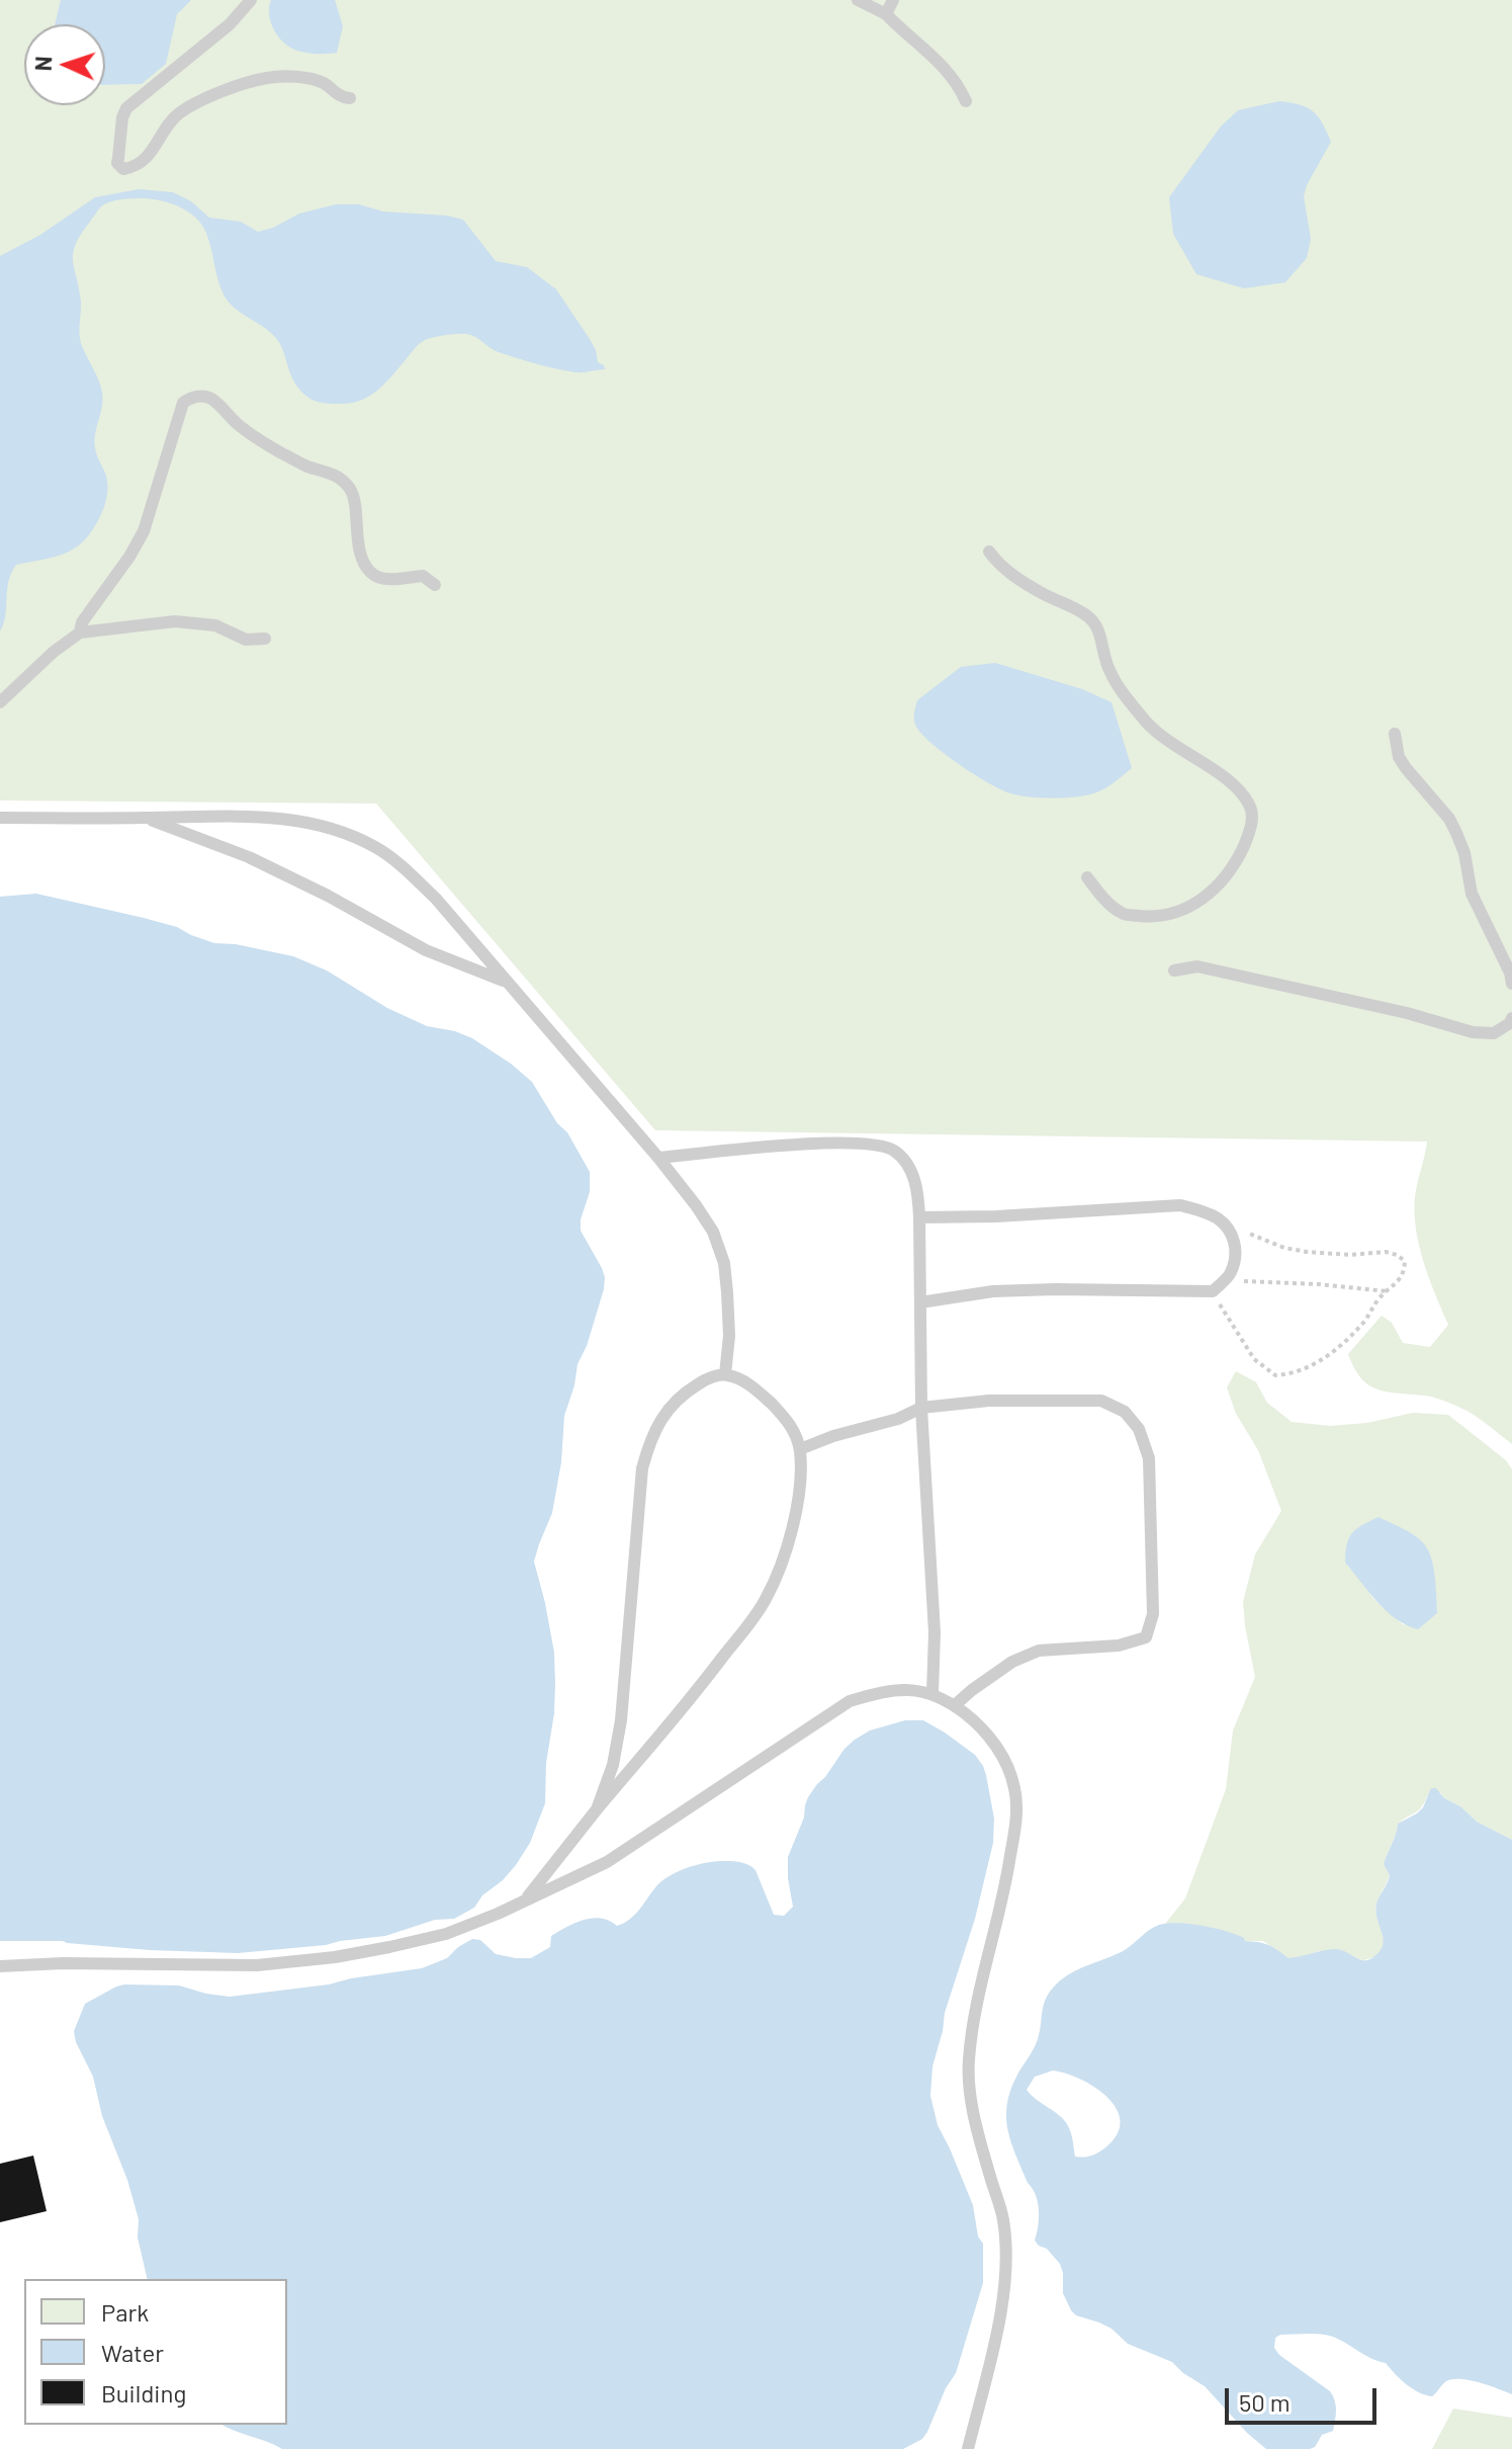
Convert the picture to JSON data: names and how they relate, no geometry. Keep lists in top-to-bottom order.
{
  "legend": ["Park", "Water", "Building"],
  "scale_bar": "50 m",
  "north": "left"
}
